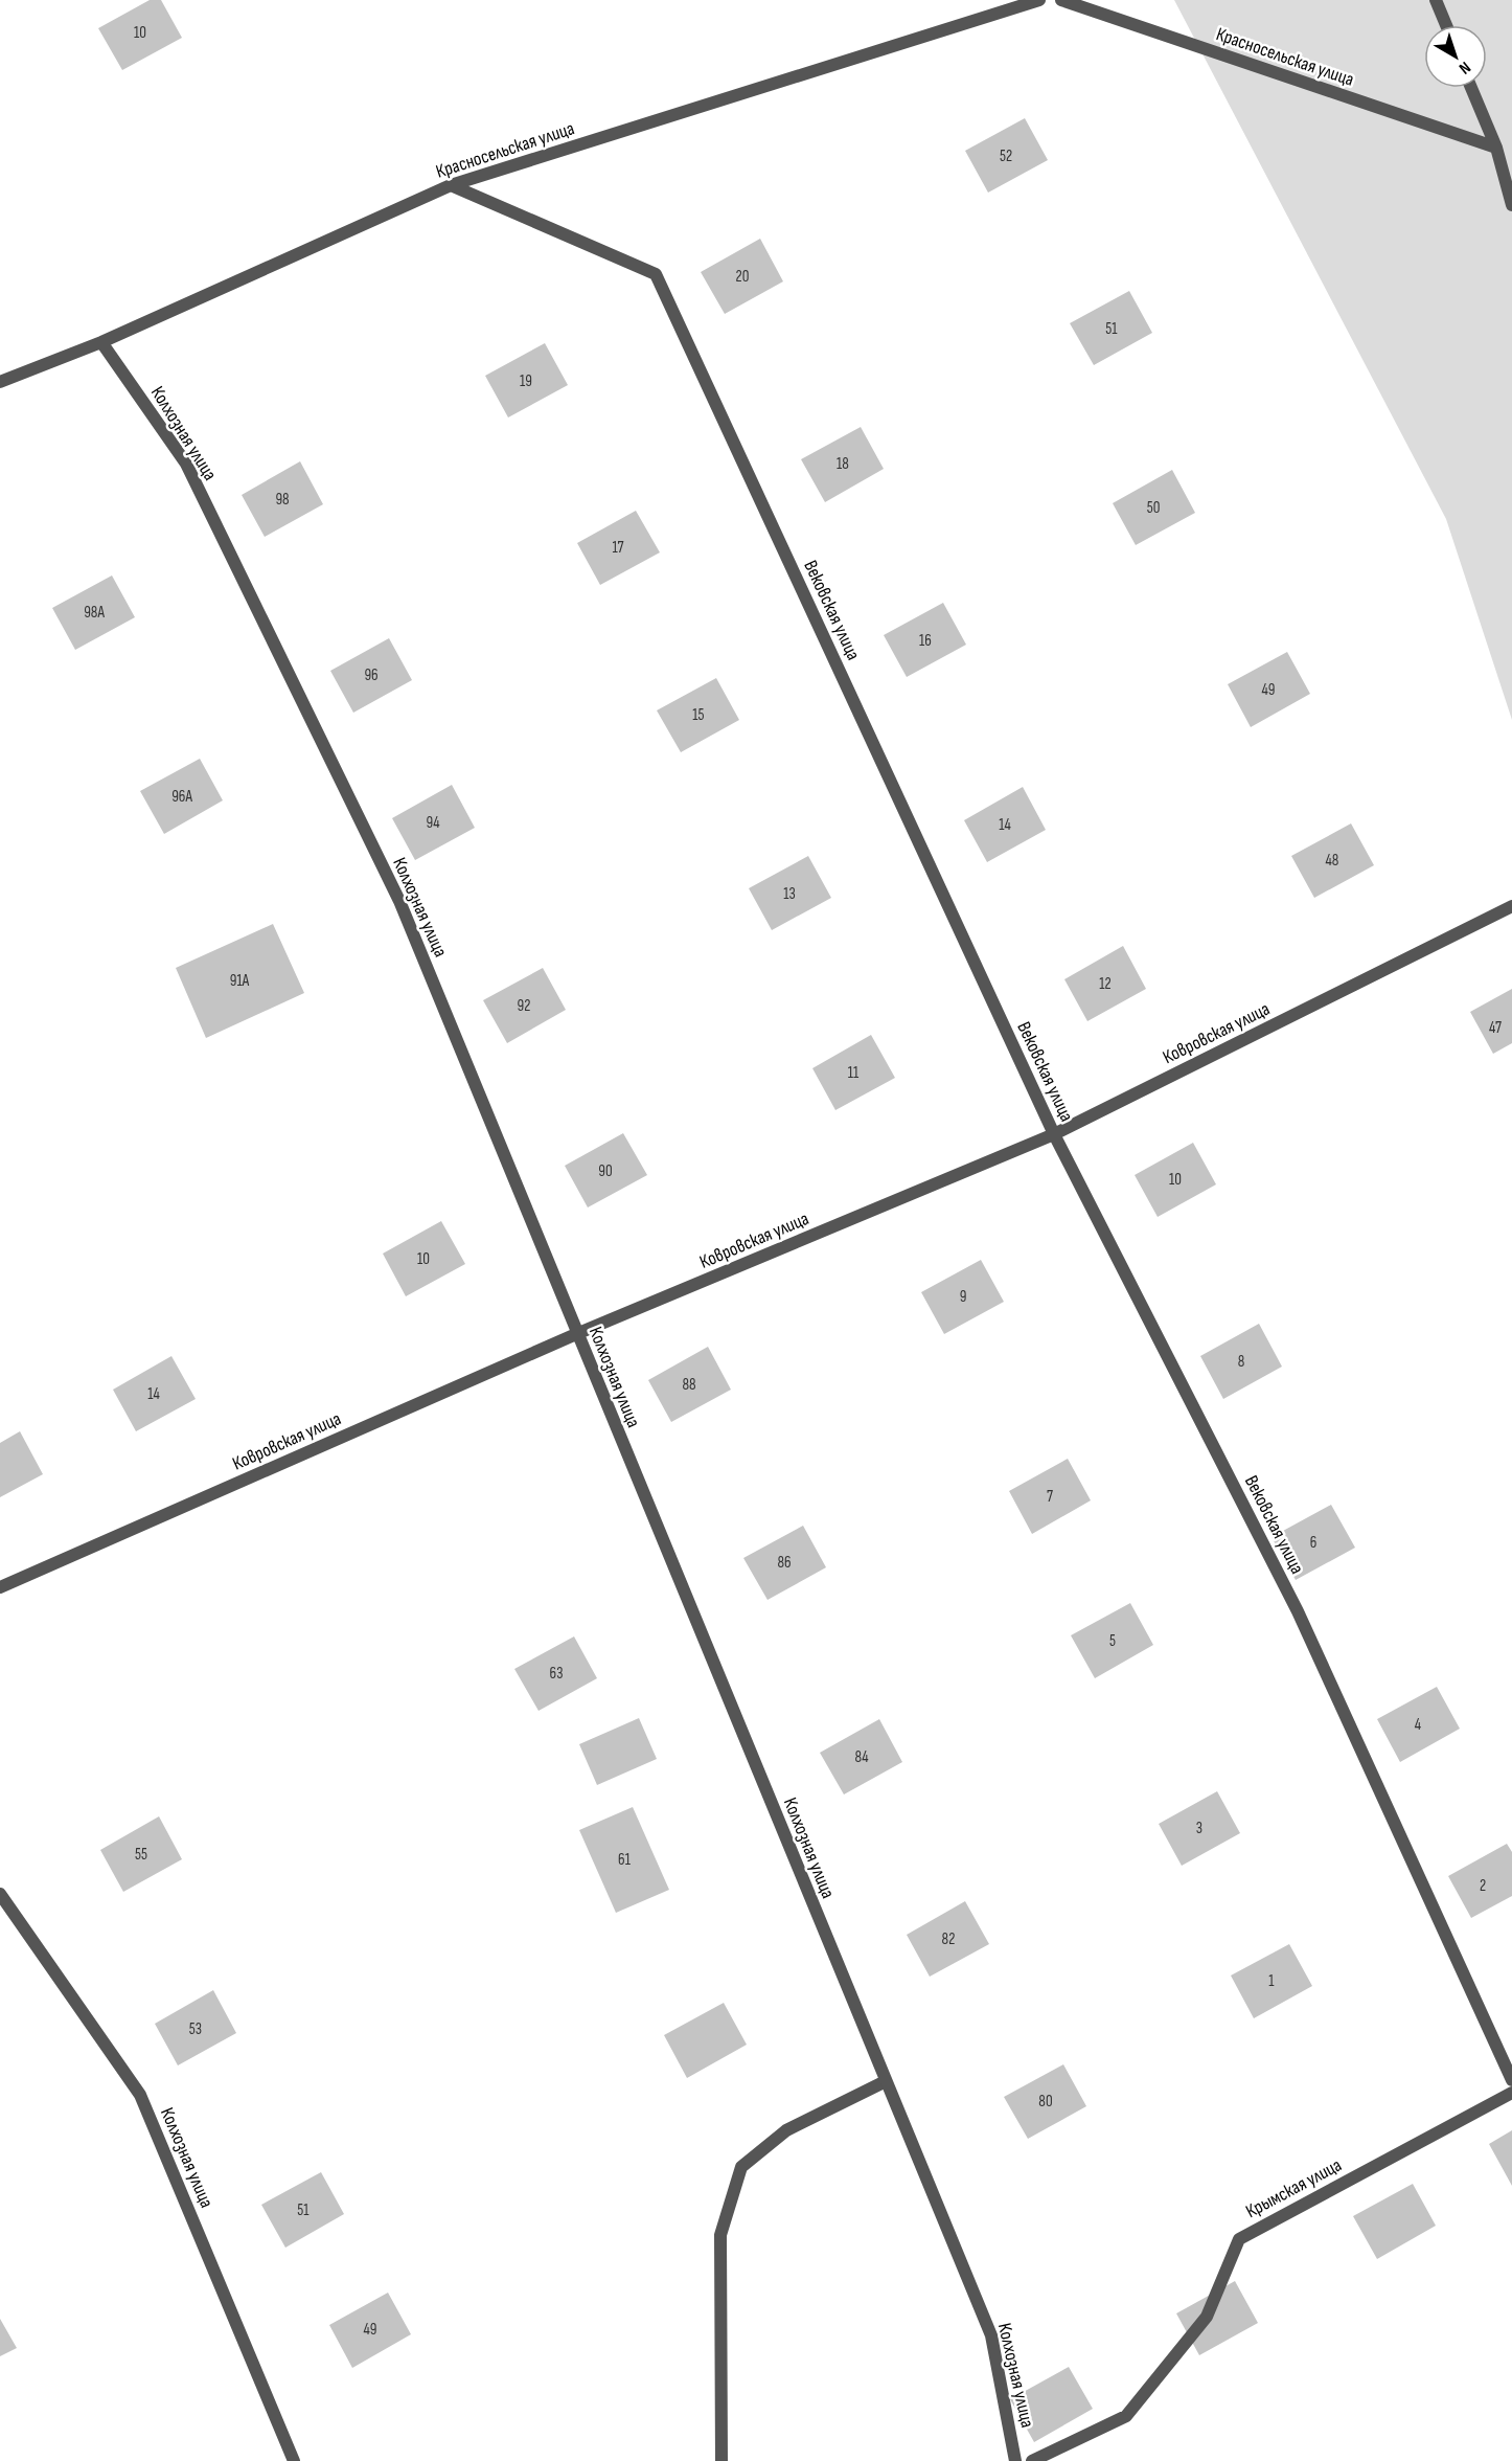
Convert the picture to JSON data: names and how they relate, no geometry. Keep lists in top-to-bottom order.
{
  "streets": {
    "street": [
      "Красносельская улица",
      "Колхозная улица",
      "Вековская улица",
      "Ковровская улица",
      "Крымская улица"
    ]
  },
  "crossings": [
    ["Красносельская улица", "Колхозная улица"],
    ["Красносельская улица", "Вековская улица"],
    ["Колхозная улица", "Ковровская улица"],
    ["Вековская улица", "Ковровская улица"]
  ],
  "house_numbers": [
    "10",
    "52",
    "20",
    "51",
    "19",
    "18",
    "98",
    "50",
    "17",
    "98А",
    "16",
    "96",
    "49",
    "15",
    "96А",
    "94",
    "14",
    "48",
    "13",
    "91А",
    "12",
    "92",
    "47",
    "11",
    "90",
    "10",
    "10",
    "9",
    "8",
    "88",
    "14",
    "7",
    "6",
    "86",
    "5",
    "63",
    "4",
    "84",
    "3",
    "55",
    "61",
    "2",
    "82",
    "1",
    "53",
    "80",
    "51",
    "49"
  ],
  "north": "bottom right"
}
